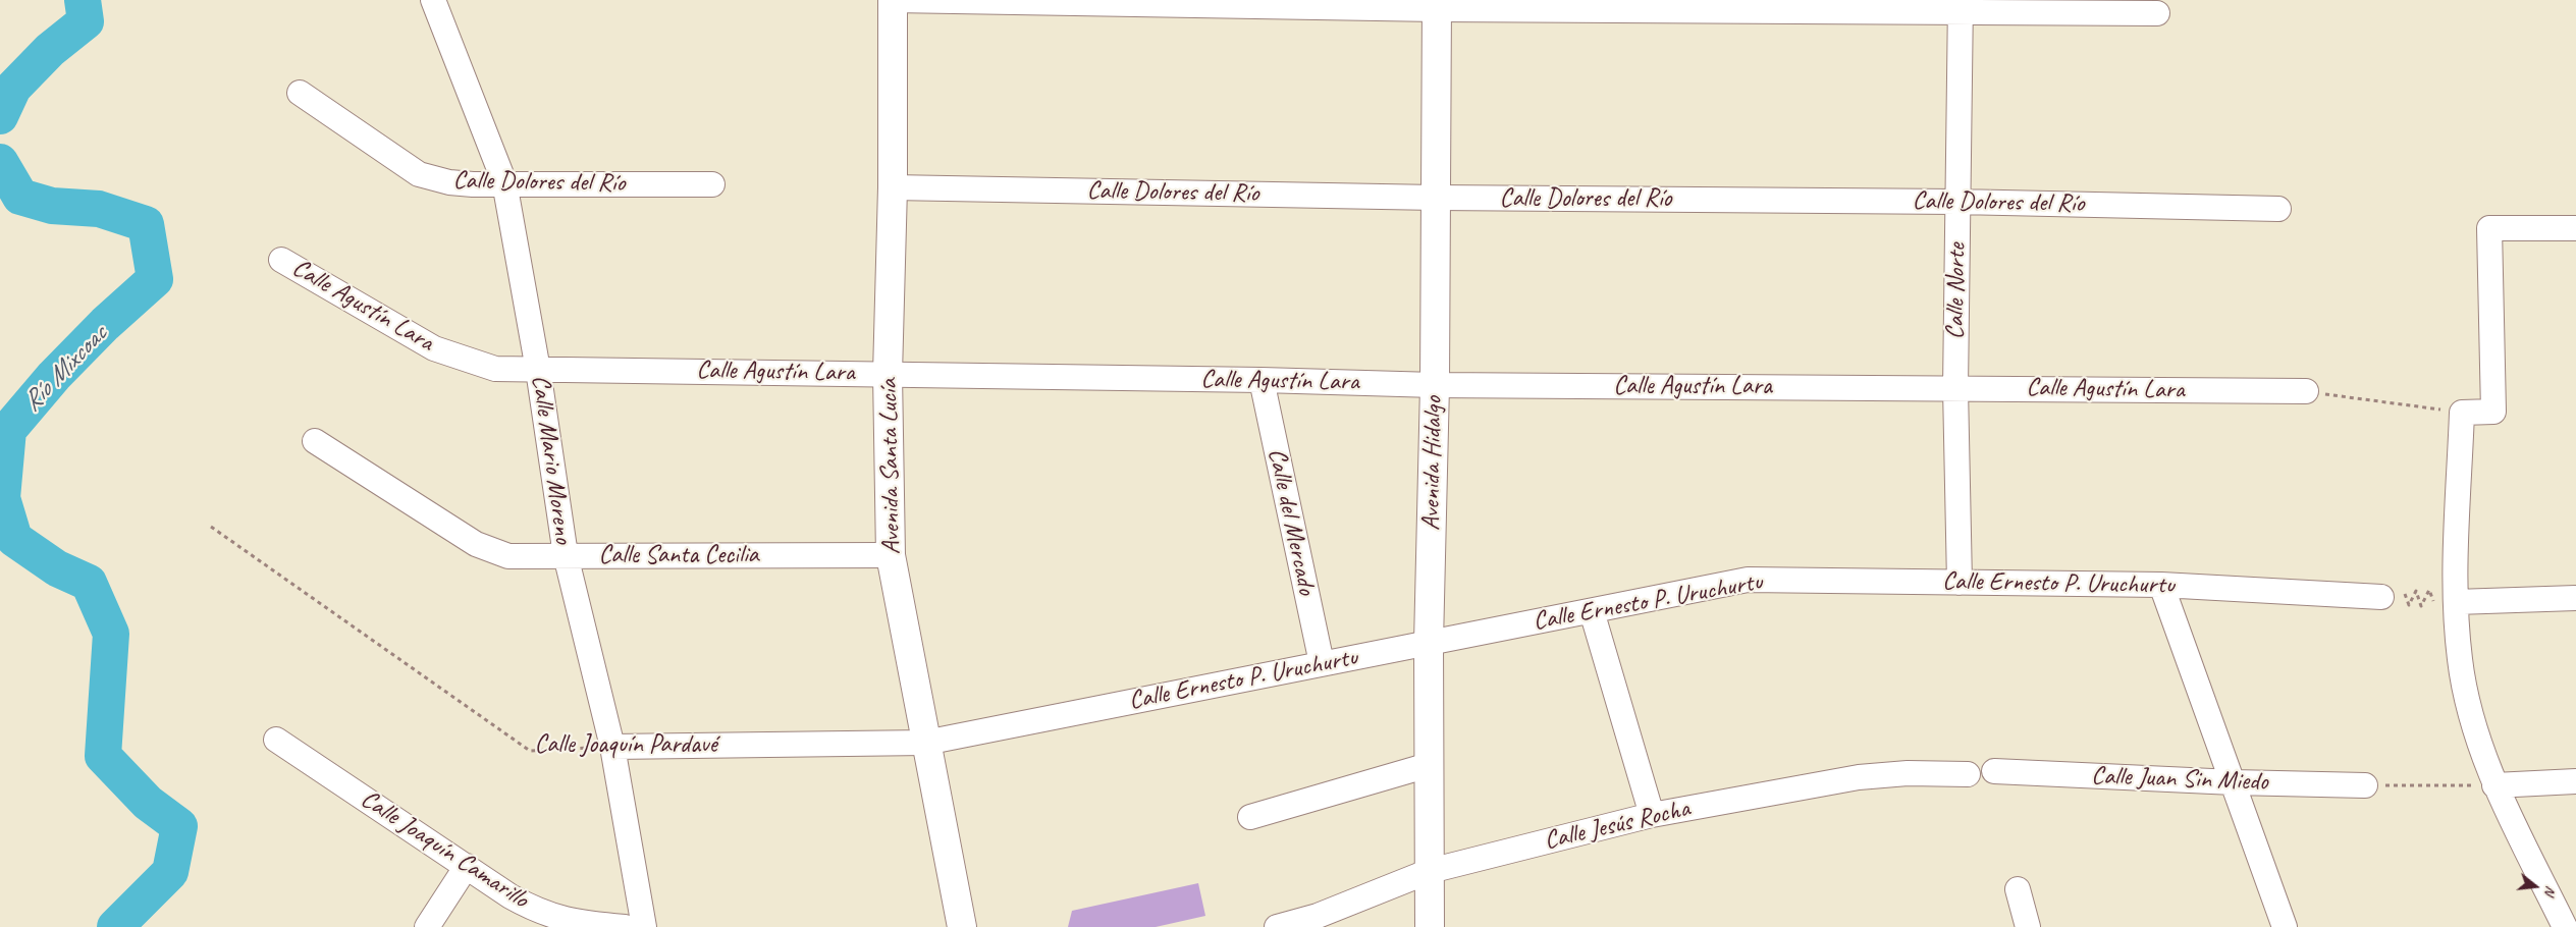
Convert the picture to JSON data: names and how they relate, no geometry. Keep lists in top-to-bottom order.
{
  "streets": {
    "street": [
      "Calle Dolores del Río",
      "Calle Norte",
      "Calle Agustín Lara",
      "Calle Mario Moreno",
      "Avenida Hidalgo",
      "Avenida Santa Lucía",
      "Calle del Mercado",
      "Calle Santa Cecilia",
      "Calle Ernesto P. Uruchurtu",
      "Calle Joaquín Pardavé",
      "Calle Juan Sin Miedo",
      "Calle Jesús Rocha",
      "Calle Joaquín Camarillo"
    ]
  },
  "crossings": [
    ["Calle Dolores del Río", "Calle Norte"],
    ["Calle Dolores del Río", "Calle Mario Moreno"],
    ["Calle Dolores del Río", "Avenida Hidalgo"],
    ["Calle Dolores del Río", "Avenida Santa Lucía"],
    ["Calle Norte", "Calle Agustín Lara"],
    ["Calle Norte", "Calle Ernesto P. Uruchurtu"],
    ["Calle Agustín Lara", "Calle Mario Moreno"],
    ["Calle Agustín Lara", "Avenida Hidalgo"],
    ["Calle Agustín Lara", "Avenida Santa Lucía"],
    ["Calle Agustín Lara", "Calle del Mercado"],
    ["Calle Mario Moreno", "Calle Santa Cecilia"],
    ["Calle Mario Moreno", "Calle Joaquín Pardavé"],
    ["Avenida Hidalgo", "Calle Ernesto P. Uruchurtu"],
    ["Avenida Hidalgo", "Calle Jesús Rocha"],
    ["Avenida Santa Lucía", "Calle Santa Cecilia"],
    ["Avenida Santa Lucía", "Calle Ernesto P. Uruchurtu"],
    ["Avenida Santa Lucía", "Calle Joaquín Pardavé"],
    ["Calle del Mercado", "Calle Ernesto P. Uruchurtu"],
    ["Calle Ernesto P. Uruchurtu", "Calle Joaquín Pardavé"]
  ],
  "water": ["Río Mixcoac"],
  "north": "right"
}
